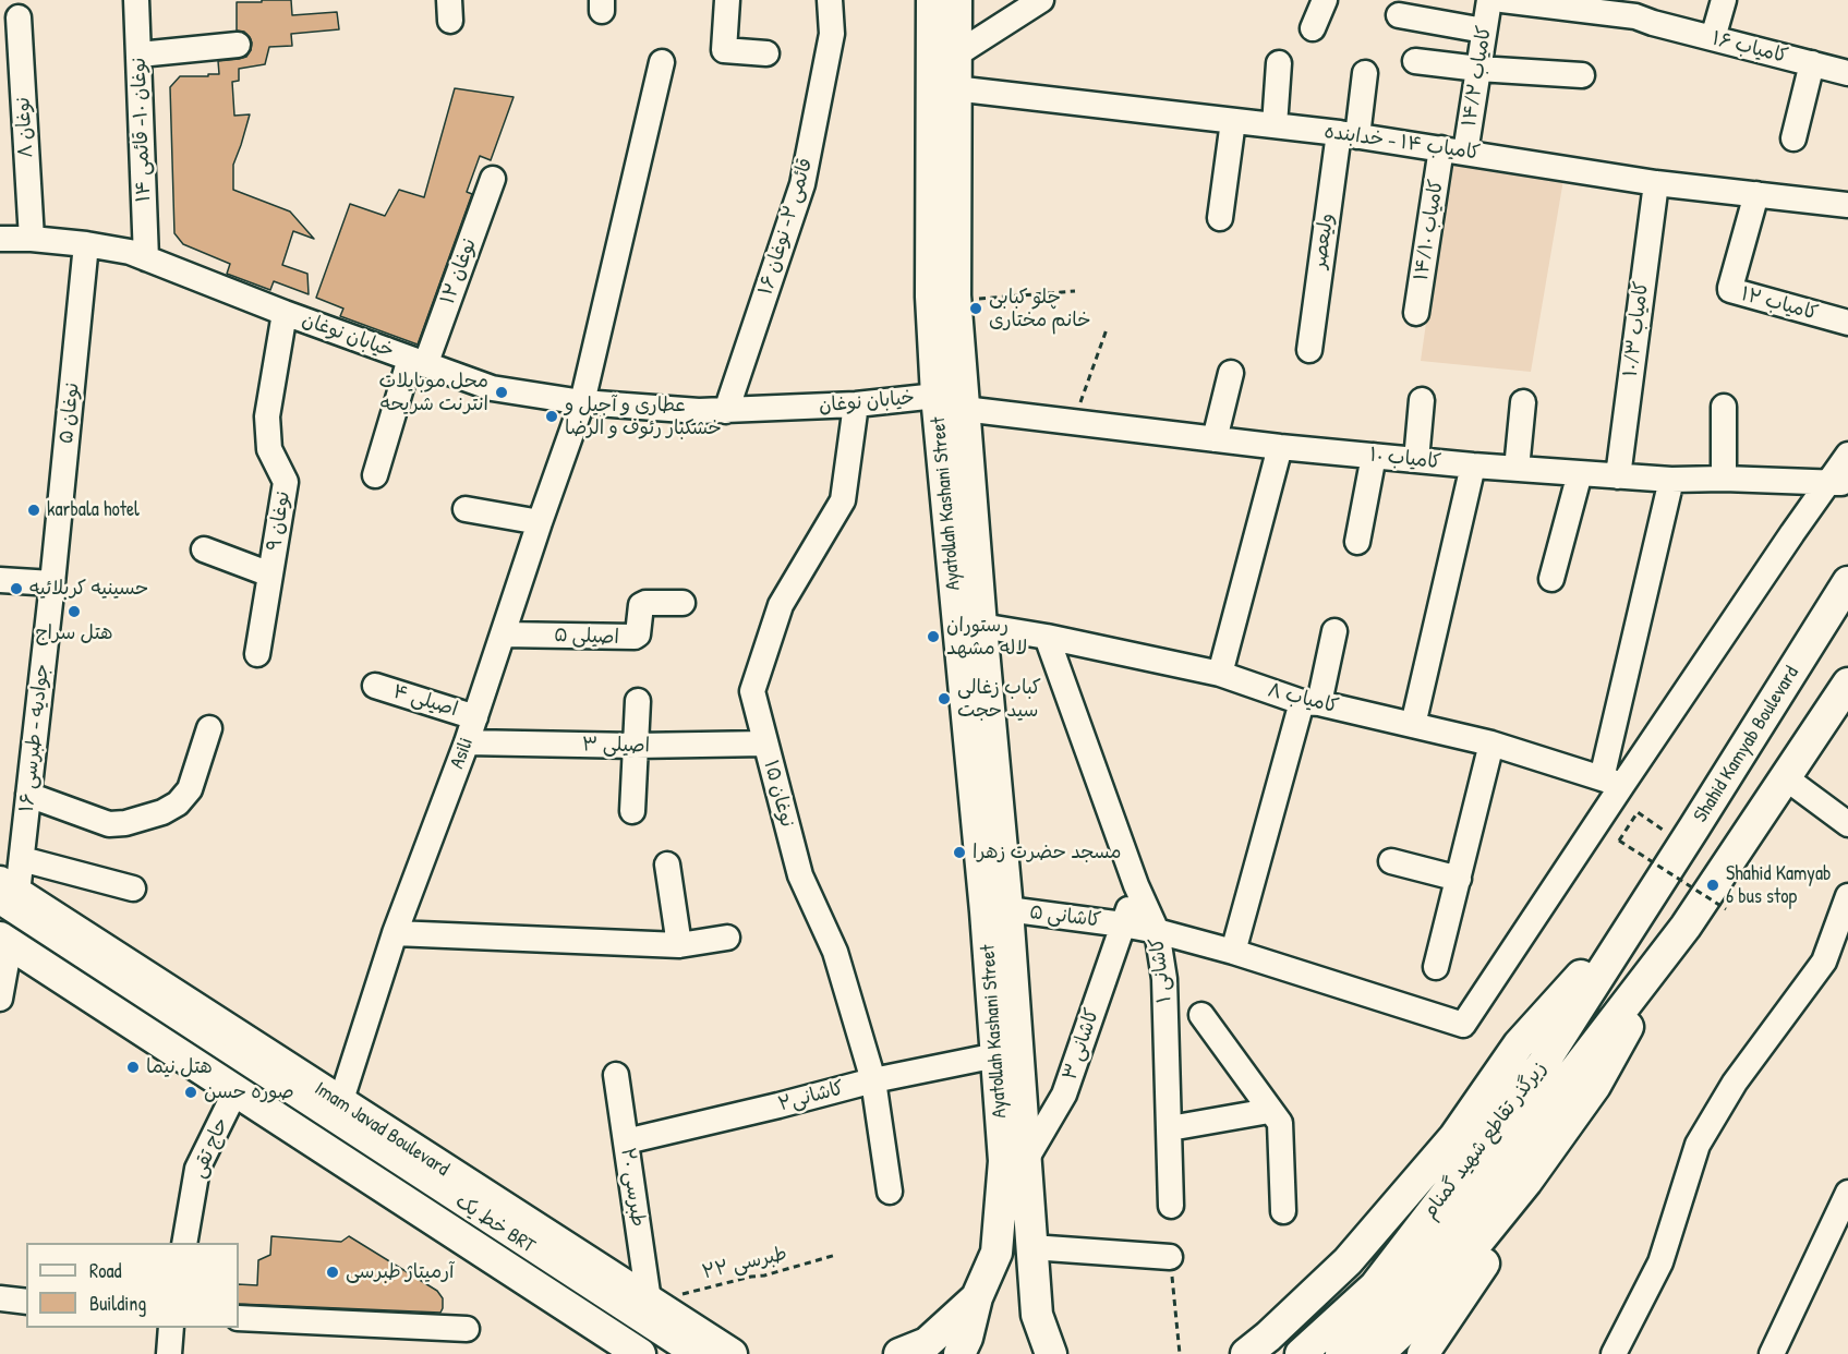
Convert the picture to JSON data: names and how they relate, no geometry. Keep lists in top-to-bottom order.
{
  "streets": {
    "main road": [
      "Ayatollah Kashani Street",
      "Shahid Kamyab Boulevard",
      "Imam Javad Boulevard",
      "زیرگذر تقاطع شهید گمنام"
    ],
    "street": [
      "کامیاب ۱۶",
      "کامیاب ۱۴/۲",
      "نوغان ۸",
      "نوغان ۱۰- قائمی ۱۴",
      "کامیاب ۱۴ - خدابنده",
      "قائمی ۲- نوغان ۱۶",
      "کامیاب ۱۴/۱۰",
      "ولیعصر",
      "نوغان ۱۲",
      "کامیاب ۱۲",
      "کامیاب ۱۰/۳",
      "خیابان نوغان",
      "نوغان ۵",
      "کامیاب ۱۰",
      "نوغان ۹",
      "اصیلی ۵",
      "کامیاب ۸",
      "اصیلی ۴",
      "جوادیه - طبرسی ۱۶",
      "اصیلی ۳",
      "Asili",
      "نوغان ۱۵",
      "کاشانی ۵",
      "کاشانی ۱",
      "کاشانی ۳",
      "کاشانی۲",
      "حاج تقی",
      "طبرسی ۲۰",
      "خط یک BRT"
    ],
    "path": ["طبرسی ۲۲"]
  },
  "crossings": [
    ["کامیاب ۱۴/۲", "کامیاب ۱۴ - خدابنده"],
    ["کامیاب ۱۴/۲", "کامیاب ۱۴/۱۰"],
    ["نوغان ۸", "خیابان نوغان"],
    ["نوغان ۱۰- قائمی ۱۴", "خیابان نوغان"],
    ["کامیاب ۱۴ - خدابنده", "کامیاب ۱۴/۱۰"],
    ["کامیاب ۱۴ - خدابنده", "ولیعصر"],
    ["کامیاب ۱۴ - خدابنده", "کامیاب ۱۲"],
    ["کامیاب ۱۴ - خدابنده", "کامیاب ۱۰/۳"],
    ["کامیاب ۱۴ - خدابنده", "Ayatollah Kashani Street"],
    ["قائمی ۲- نوغان ۱۶", "خیابان نوغان"],
    ["نوغان ۱۲", "خیابان نوغان"],
    ["کامیاب ۱۰/۳", "کامیاب ۱۰"],
    ["خیابان نوغان", "نوغان ۵"],
    ["خیابان نوغان", "Ayatollah Kashani Street"],
    ["خیابان نوغان", "نوغان ۹"],
    ["خیابان نوغان", "Asili"],
    ["خیابان نوغان", "نوغان ۱۵"],
    ["نوغان ۵", "جوادیه - طبرسی ۱۶"],
    ["کامیاب ۱۰", "Ayatollah Kashani Street"],
    ["Ayatollah Kashani Street", "کامیاب ۸"],
    ["Ayatollah Kashani Street", "کاشانی ۵"],
    ["Ayatollah Kashani Street", "کاشانی ۳"],
    ["Ayatollah Kashani Street", "کاشانی۲"],
    ["اصیلی ۵", "Asili"],
    ["کامیاب ۸", "کاشانی ۵"],
    ["کامیاب ۸", "کاشانی ۱"],
    ["اصیلی ۴", "Asili"],
    ["جوادیه - طبرسی ۱۶", "Imam Javad Boulevard"],
    ["جوادیه - طبرسی ۱۶", "خط یک BRT"],
    ["Shahid Kamyab Boulevard", "زیرگذر تقاطع شهید گمنام"],
    ["اصیلی ۳", "Asili"],
    ["اصیلی ۳", "نوغان ۱۵"],
    ["Asili", "Imam Javad Boulevard"],
    ["نوغان ۱۵", "کاشانی۲"],
    ["کاشانی ۵", "کاشانی ۱"],
    ["کاشانی ۵", "کاشانی ۳"],
    ["کاشانی ۱", "کاشانی ۳"],
    ["کاشانی۲", "طبرسی ۲۰"],
    ["Imam Javad Boulevard", "طبرسی ۲۰"],
    ["Imam Javad Boulevard", "خط یک BRT"],
    ["Imam Javad Boulevard", "طبرسی ۲۲"],
    ["طبرسی ۲۰", "طبرسی ۲۲"]
  ],
  "places": [
    "چلو کبابی خانم مختاری",
    "محل موبايلات انترنت شريحه",
    "عطاری و آجیل و خشکبار رئوف و الرضا",
    "karbala hotel",
    "حسینیه کربلائیه",
    "هتل سراج",
    "رستوران لاله مشهد",
    "کباب زغالی سید حجت",
    "مسجد حضرت زهرا",
    "Shahid Kamyab 6 bus stop",
    "هتل نیما",
    "صوره حسن",
    "آرمیتاژ طبرسی"
  ],
  "legend": ["Road", "Building"]
}
